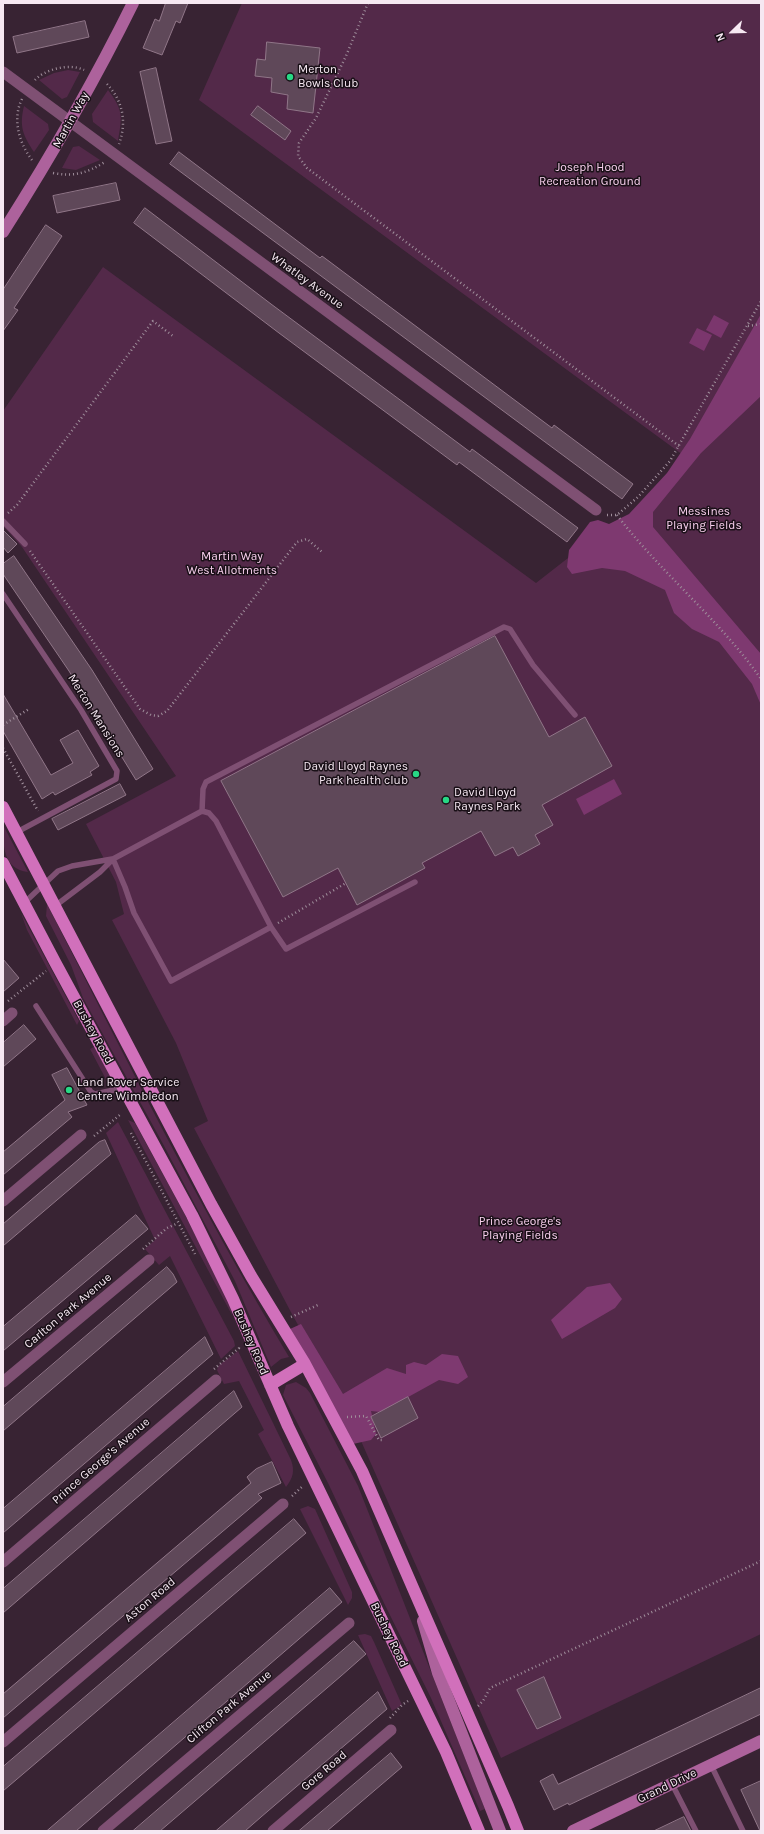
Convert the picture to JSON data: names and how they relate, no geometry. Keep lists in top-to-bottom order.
{
  "streets": {
    "main road": ["Martin Way", "Bushey Road", "Grand Drive"],
    "street": [
      "Whatley Avenue",
      "Carlton Park Avenue",
      "Prince George's Avenue",
      "Aston Road",
      "Clifton Park Avenue",
      "Gore Road"
    ],
    "lane": ["Merton Mansions"]
  },
  "crossings": [
    ["Martin Way", "Whatley Avenue"],
    ["Merton Mansions", "Bushey Road"]
  ],
  "parks": [
    "Joseph Hood Recreation Ground",
    "Messines Playing Fields",
    "Martin Way West Allotments",
    "Prince George's Playing Fields"
  ],
  "places": [
    "Merton Bowls Club",
    "David Lloyd Raynes Park health club",
    "David Lloyd Raynes Park",
    "Land Rover Service Centre Wimbledon"
  ],
  "north": "bottom left"
}
